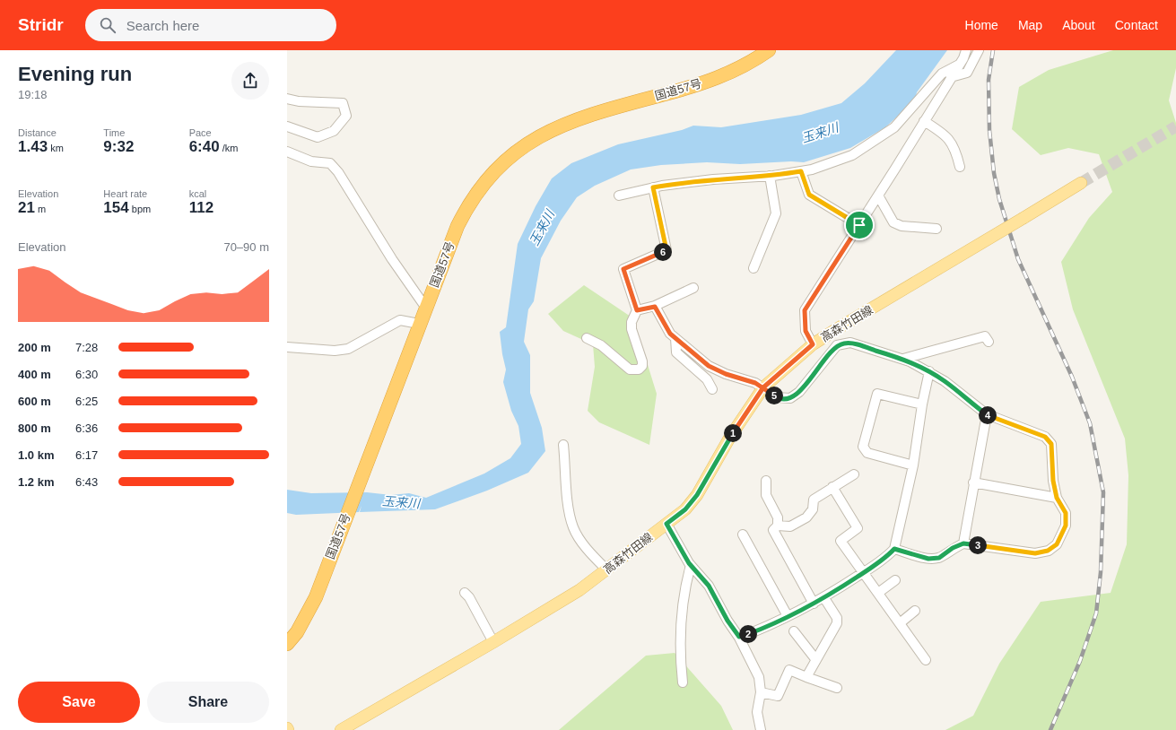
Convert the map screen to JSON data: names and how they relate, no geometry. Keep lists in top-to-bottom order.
{
  "streets": {
    "highway": ["国道57号"],
    "main road": ["高森竹田線"]
  },
  "water": ["玉来川"],
  "page": {
    "header": "Stridr",
    "search": "Search here",
    "nav": [
      "Home",
      "Map",
      "About",
      "Contact"
    ],
    "heading": ["Evening run", "19:18"],
    "stats": [
      ["Distance", "1.43 km"],
      ["Time", "9:32"],
      ["Pace", "6:40 /km"],
      ["Elevation", "21 m"],
      ["Heart rate", "154 bpm"],
      ["kcal", "112"]
    ],
    "chart": ["Elevation", "70–90 m"],
    "pins": [
      "6",
      "5",
      "4",
      "1",
      "3",
      "2"
    ],
    "list": [
      {
        "name": "200 m",
        "note": "7:28"
      },
      {
        "name": "400 m",
        "note": "6:30"
      },
      {
        "name": "600 m",
        "note": "6:25"
      },
      {
        "name": "800 m",
        "note": "6:36"
      },
      {
        "name": "1.0 km",
        "note": "6:17"
      },
      {
        "name": "1.2 km",
        "note": "6:43"
      }
    ],
    "buttons": ["Save", "Share"]
  }
}
